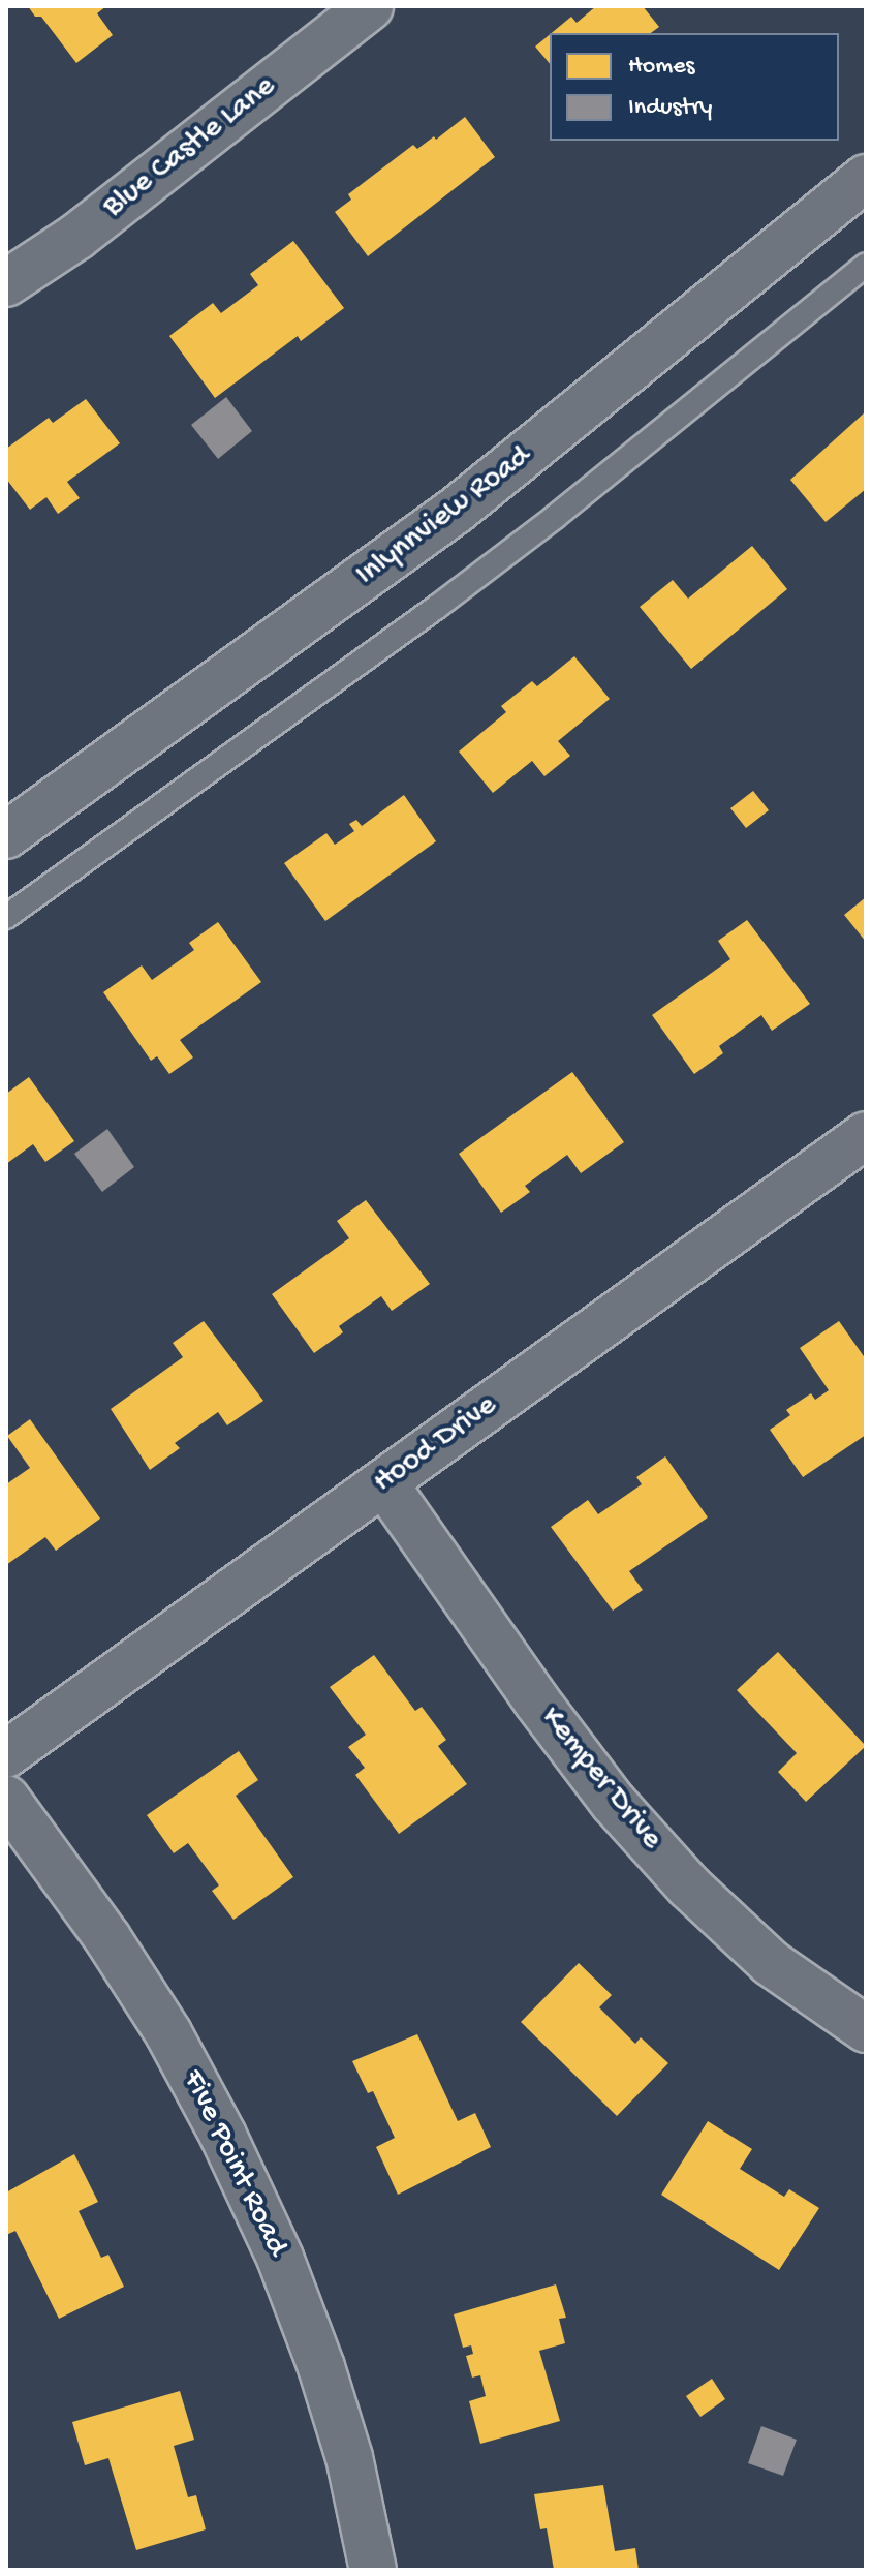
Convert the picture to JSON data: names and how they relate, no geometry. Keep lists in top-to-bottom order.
{
  "streets": {
    "street": [
      "Blue Castle Lane",
      "Inlynnview Road",
      "Hood Drive",
      "Kemper Drive",
      "Five Point Road"
    ]
  },
  "crossings": [
    ["Hood Drive", "Kemper Drive"]
  ],
  "legend": ["Homes", "Industry"]
}
